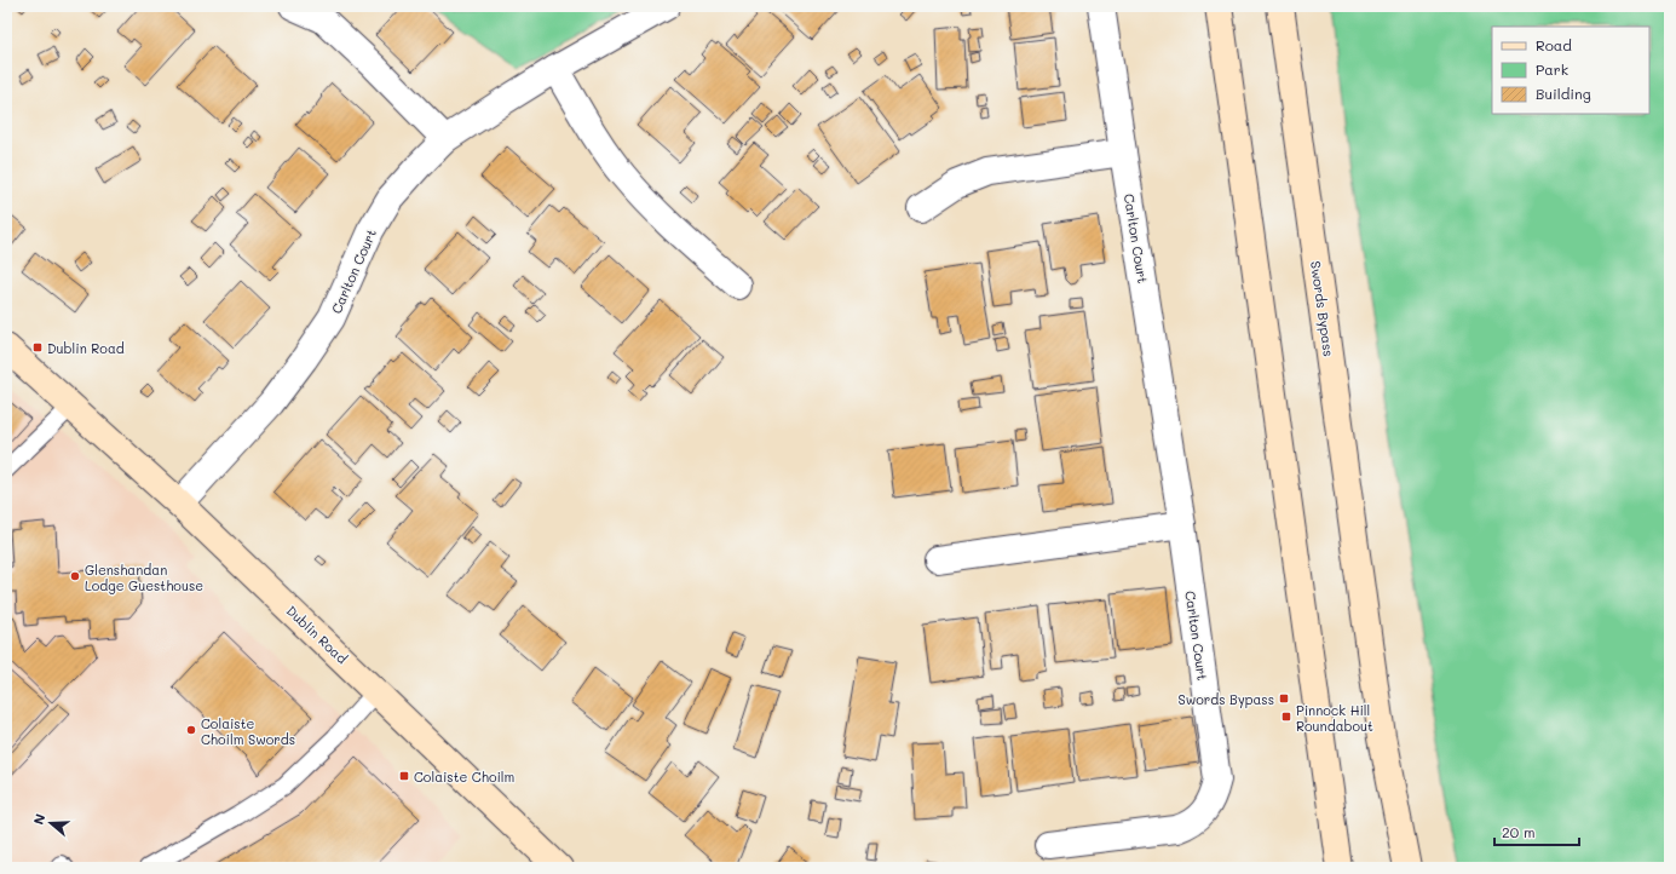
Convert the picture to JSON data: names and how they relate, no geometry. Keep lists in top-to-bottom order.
{
  "streets": {
    "main road": ["Swords Bypass", "Dublin Road"],
    "street": ["Carlton Court"]
  },
  "crossings": [
    ["Carlton Court", "Dublin Road"]
  ],
  "places": {
    "transit": [
      "Dublin Road",
      "Swords Bypass",
      "Pinnock Hill Roundabout",
      "Colaiste Choilm"
    ],
    "other": ["Glenshandan Lodge Guesthouse", "Colaiste Choilm Swords"]
  },
  "legend": ["Road", "Park", "Building"],
  "scale_bar": "20 m",
  "north": "left"
}
